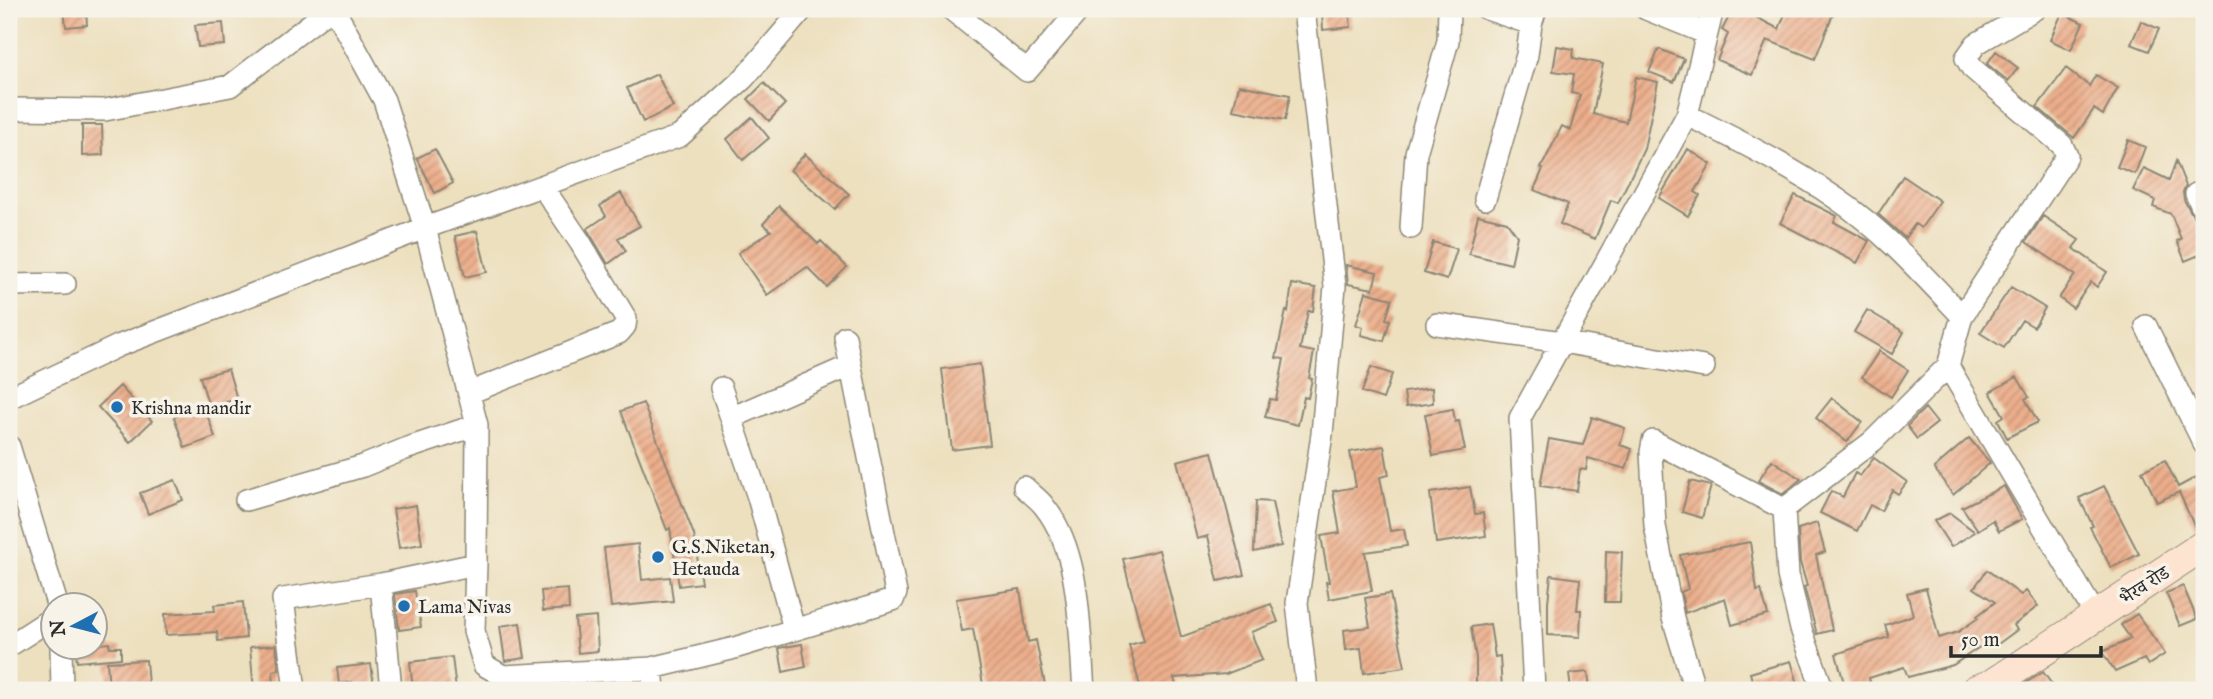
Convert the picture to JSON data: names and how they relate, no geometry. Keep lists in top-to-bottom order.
{
  "streets": {
    "main road": ["भैरव रोड"]
  },
  "places": ["Krishna mandir", "G.S.Niketan, Hetauda", "Lama Nivas"],
  "scale_bar": "50 m",
  "north": "left"
}
